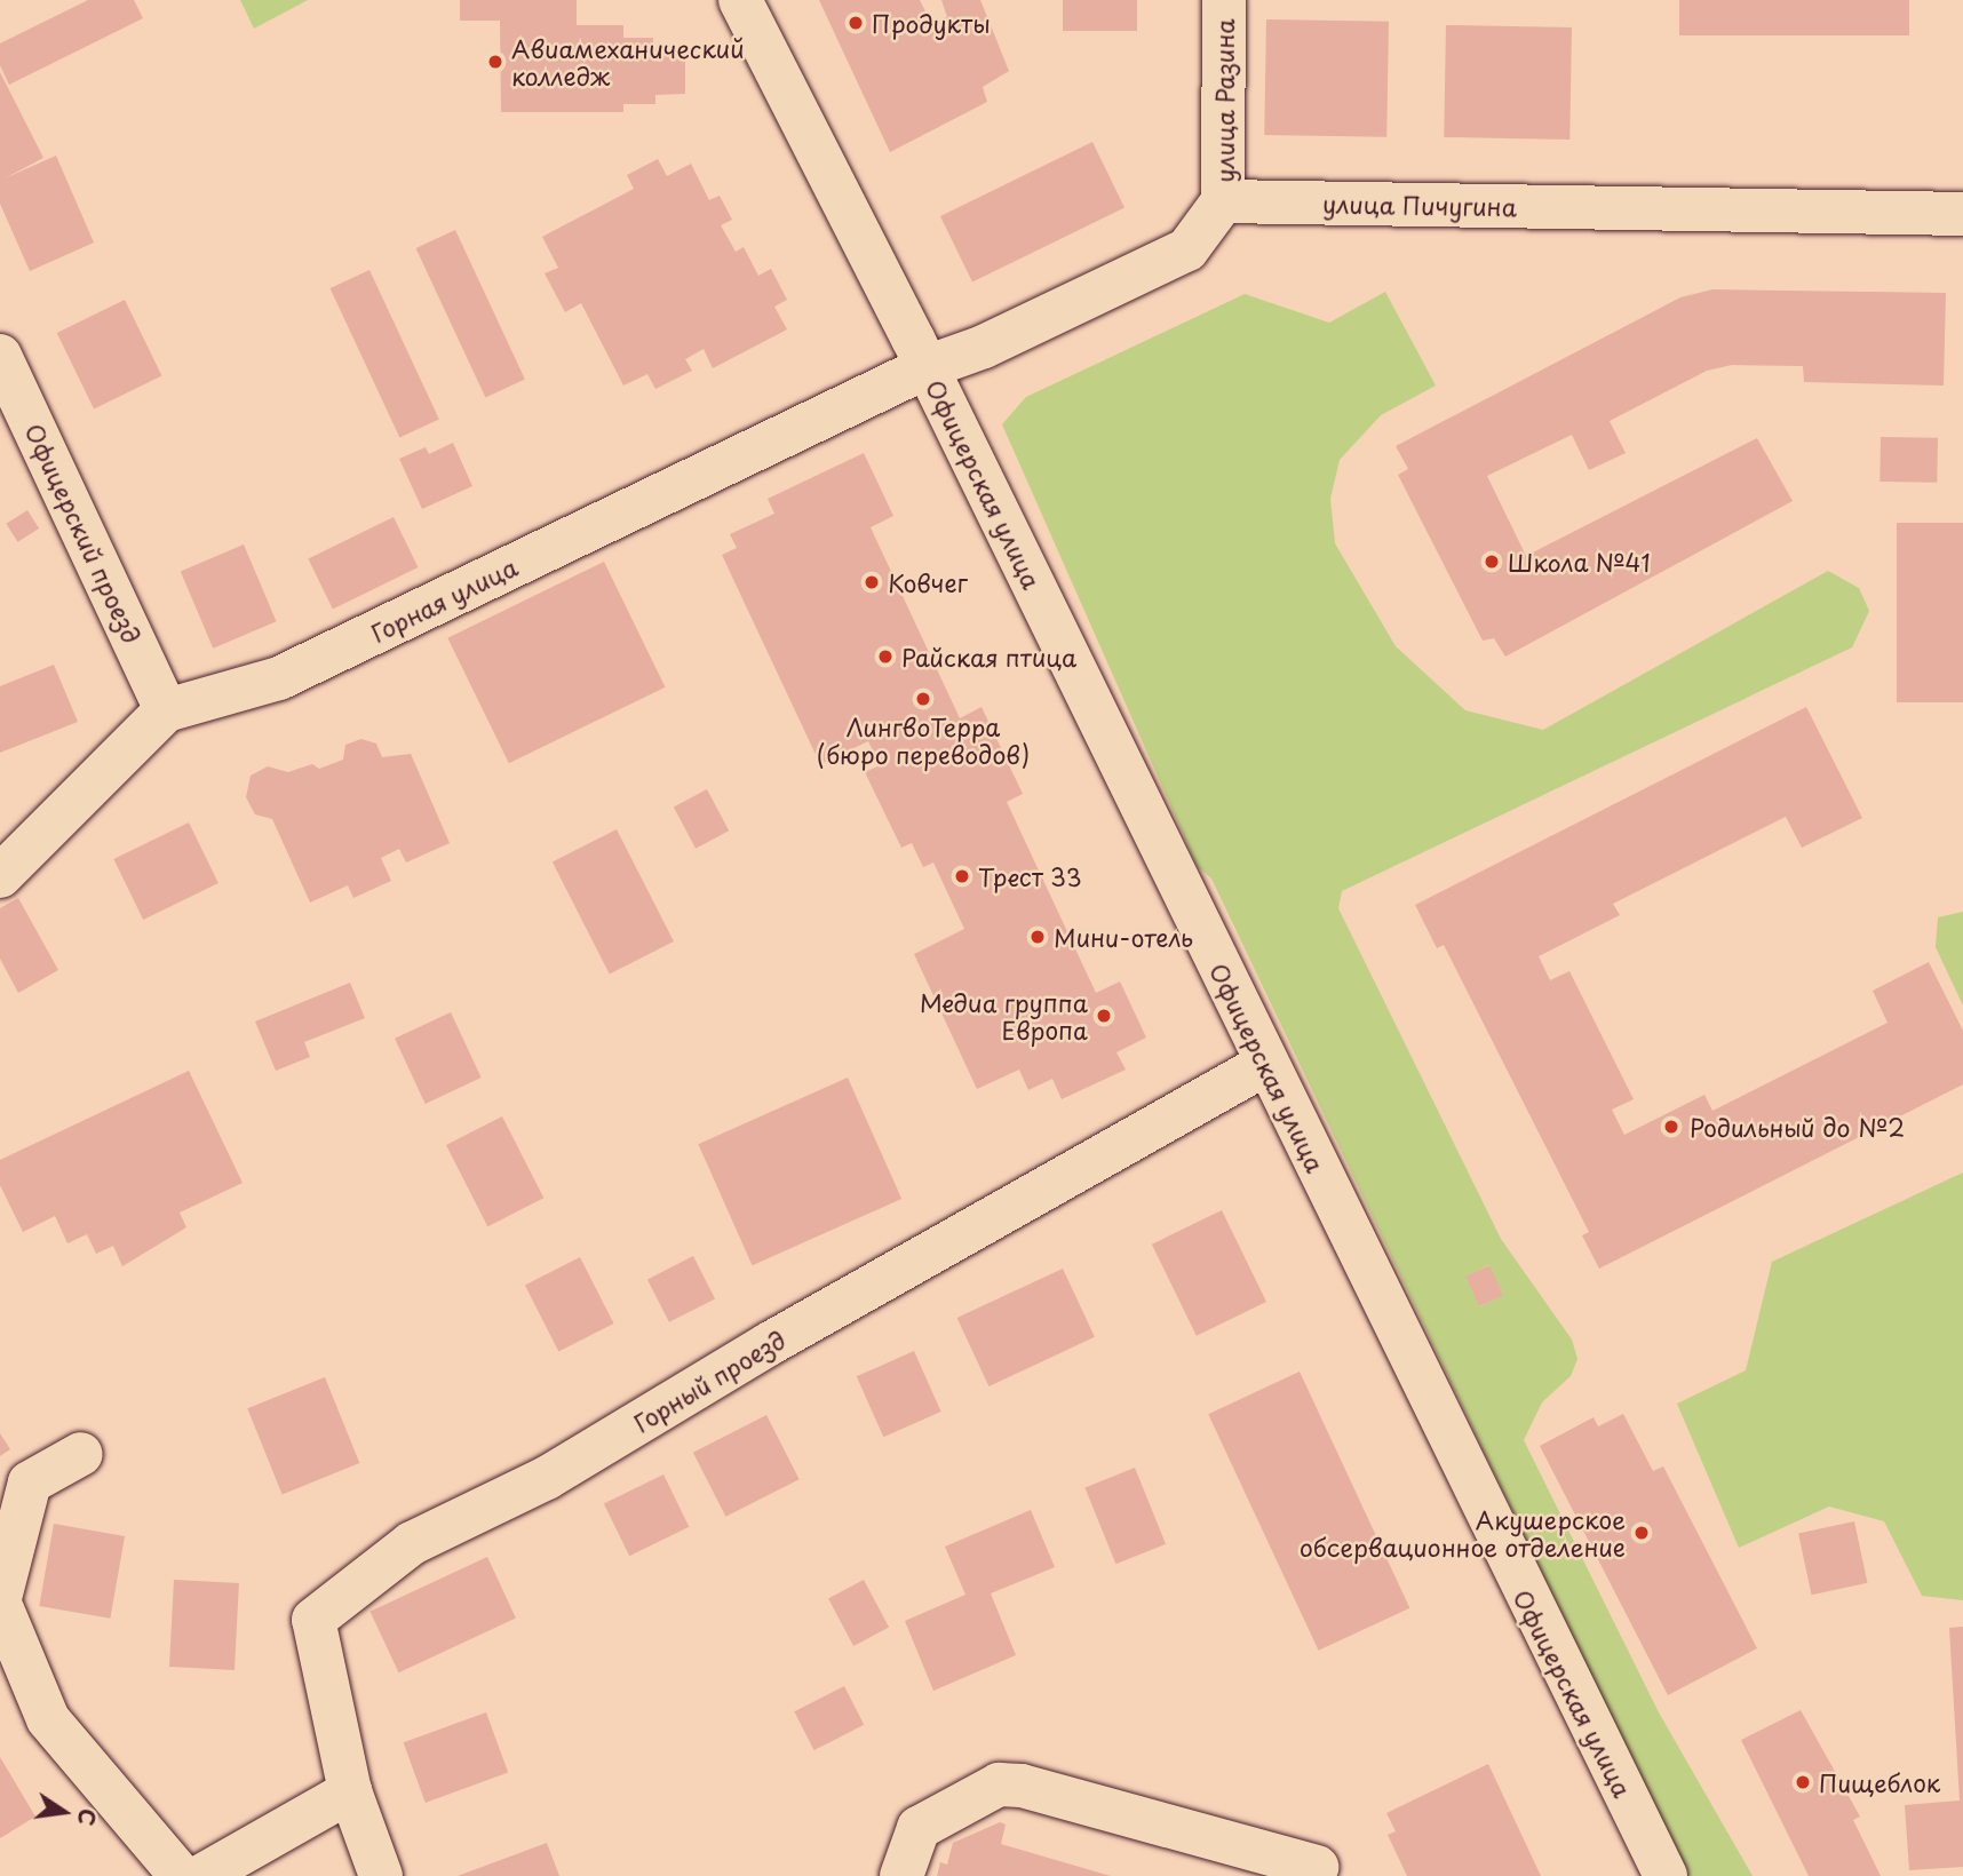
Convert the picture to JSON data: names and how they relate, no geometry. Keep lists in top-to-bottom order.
{
  "streets": {
    "street": [
      "улица Разина",
      "улица Пичугина",
      "Офицерская улица",
      "Офицерский проезд",
      "Горная улица",
      "Горный проезд"
    ]
  },
  "crossings": [
    ["улица Разина", "улица Пичугина"],
    ["Офицерская улица", "Горная улица"],
    ["Офицерская улица", "Горный проезд"],
    ["Офицерский проезд", "Горная улица"]
  ],
  "places": [
    "Продукты",
    "Авиамеханический колледж",
    "Школа №41",
    "Ковчег",
    "Райская птица",
    "ЛингвоТерра (бюро переводов)",
    "Трест 33",
    "Мини-отель",
    "Медиа группа Европа",
    "Родильный до №2",
    "Акушерское обсервационное отделение",
    "Пищеблок"
  ],
  "north": "right"
}
